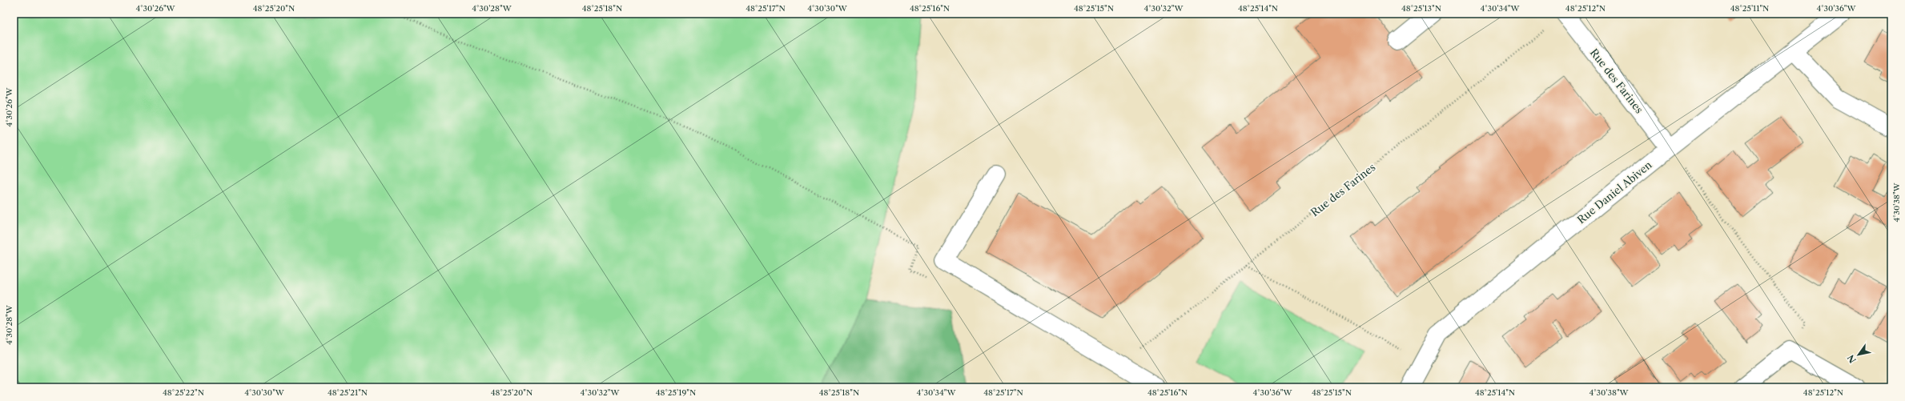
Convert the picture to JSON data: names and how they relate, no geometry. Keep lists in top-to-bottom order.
{
  "streets": {
    "street": ["Rue des Farines", "Rue Daniel Abiven"]
  },
  "crossings": [
    ["Rue des Farines", "Rue Daniel Abiven"]
  ],
  "north": "bottom left",
  "coordinates": [
    "4°30'26\"W",
    "48°25'20\"N",
    "4°30'28\"W",
    "48°25'18\"N",
    "48°25'17\"N",
    "4°30'30\"W",
    "48°25'16\"N",
    "48°25'15\"N",
    "4°30'32\"W",
    "48°25'14\"N",
    "48°25'13\"N",
    "4°30'34\"W",
    "48°25'12\"N",
    "48°25'11\"N",
    "4°30'36\"W",
    "4°30'38\"W",
    "48°25'22\"N",
    "48°25'21\"N",
    "48°25'19\"N"
  ]
}
